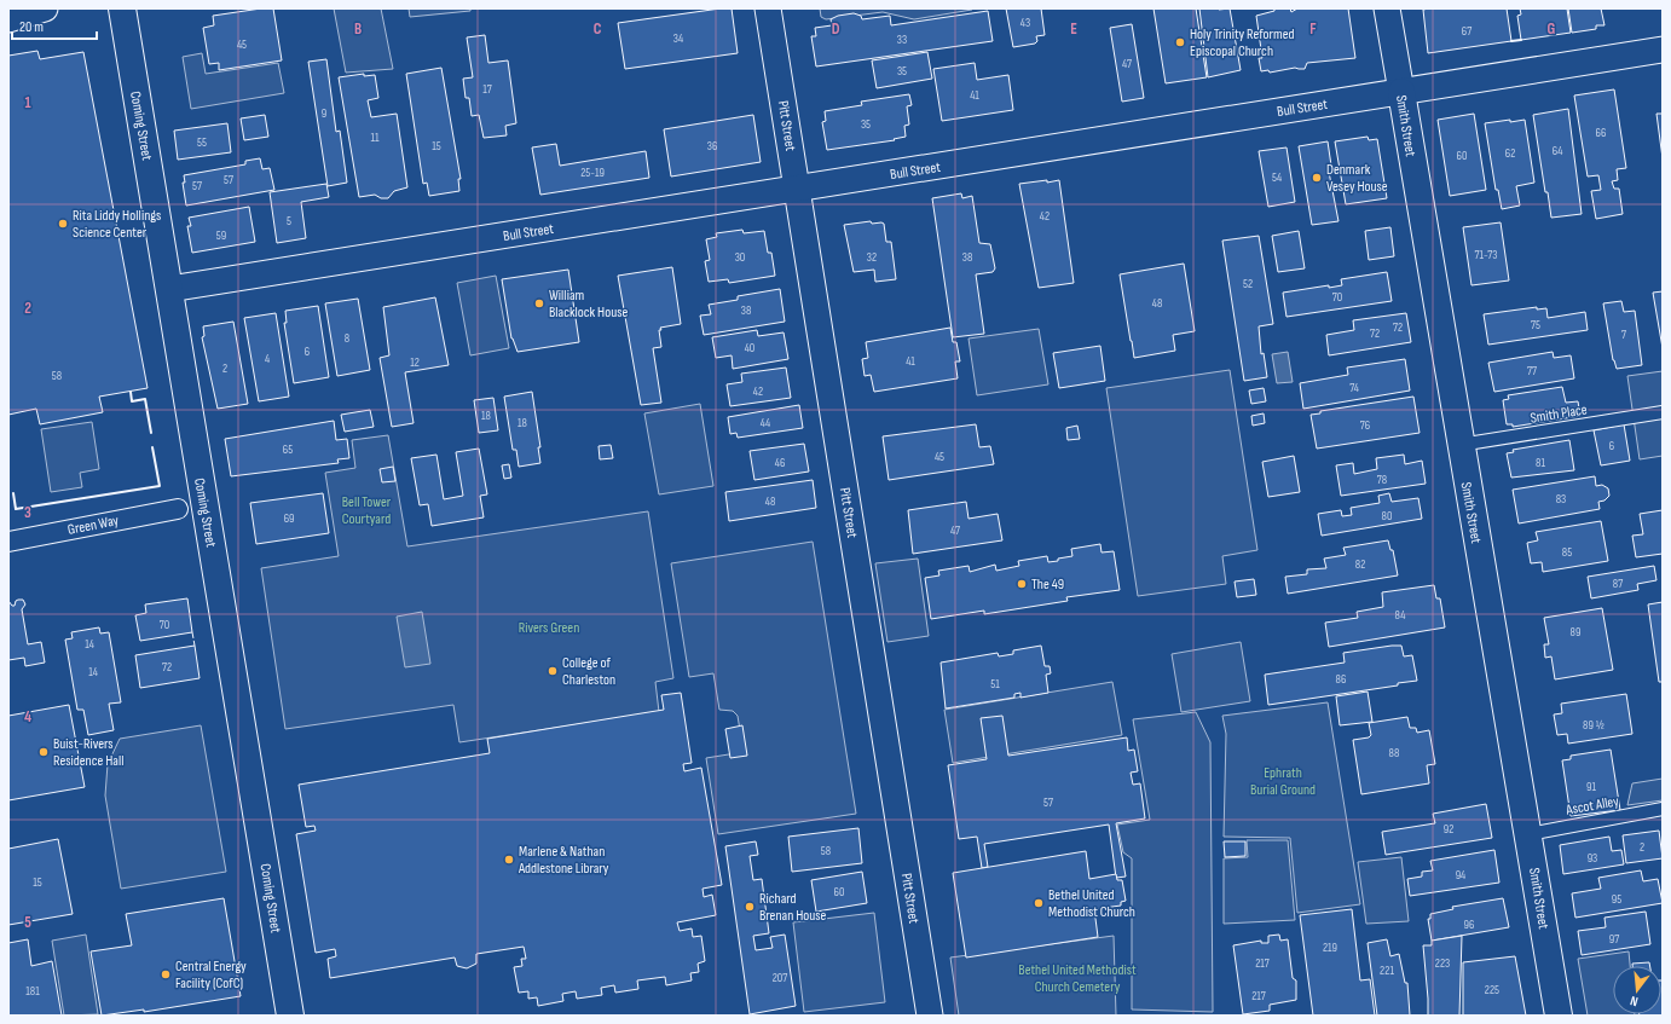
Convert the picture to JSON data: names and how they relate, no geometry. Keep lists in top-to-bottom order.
{
  "streets": {
    "street": [
      "Bull Street",
      "Coming Street",
      "Pitt Street",
      "Smith Street",
      "Green Way"
    ],
    "lane": ["Smith Place", "Ascot Alley"]
  },
  "crossings": [
    ["Bull Street", "Coming Street"],
    ["Bull Street", "Pitt Street"],
    ["Bull Street", "Smith Street"],
    ["Smith Street", "Smith Place"],
    ["Smith Street", "Ascot Alley"]
  ],
  "parks": [
    "Bell Tower Courtyard",
    "Rivers Green",
    "Ephrath Burial Ground",
    "Bethel United Methodist Church Cemetery"
  ],
  "places": [
    "Holy Trinity Reformed Episcopal Church",
    "Denmark Vesey House",
    "Rita Liddy Hollings Science Center",
    "William Blacklock House",
    "The 49",
    "College of Charleston",
    "Buist-Rivers Residence Hall",
    "Marlene & Nathan Addlestone Library",
    "Bethel United Methodist Church",
    "Richard Brenan House",
    "Central Energy Facility (CofC)"
  ],
  "house_numbers": [
    "43",
    "67",
    "34",
    "33",
    "45",
    "47",
    "35",
    "17",
    "41",
    "9",
    "35",
    "66",
    "11",
    "55",
    "15",
    "36",
    "64",
    "62",
    "60",
    "25-19",
    "54",
    "57",
    "57",
    "42",
    "5",
    "59",
    "71-73",
    "30",
    "32",
    "38",
    "52",
    "70",
    "48",
    "38",
    "75",
    "72",
    "72",
    "7",
    "8",
    "40",
    "6",
    "4",
    "41",
    "12",
    "2",
    "77",
    "58",
    "74",
    "42",
    "18",
    "18",
    "44",
    "76",
    "6",
    "65",
    "45",
    "46",
    "81",
    "78",
    "83",
    "48",
    "80",
    "69",
    "47",
    "85",
    "82",
    "87",
    "84",
    "70",
    "89",
    "14",
    "72",
    "14",
    "86",
    "51",
    "89 ½",
    "88",
    "91",
    "57",
    "92",
    "2",
    "58",
    "93",
    "94",
    "15",
    "60",
    "95",
    "96",
    "97",
    "219",
    "217",
    "223",
    "221",
    "207",
    "225",
    "181",
    "217"
  ],
  "scale_bar": "20 m",
  "north": "bottom",
  "grid": {
    "columns": [
      "B",
      "C",
      "D",
      "E",
      "F",
      "G"
    ],
    "rows": [
      "1",
      "2",
      "3",
      "4",
      "5"
    ]
  }
}
